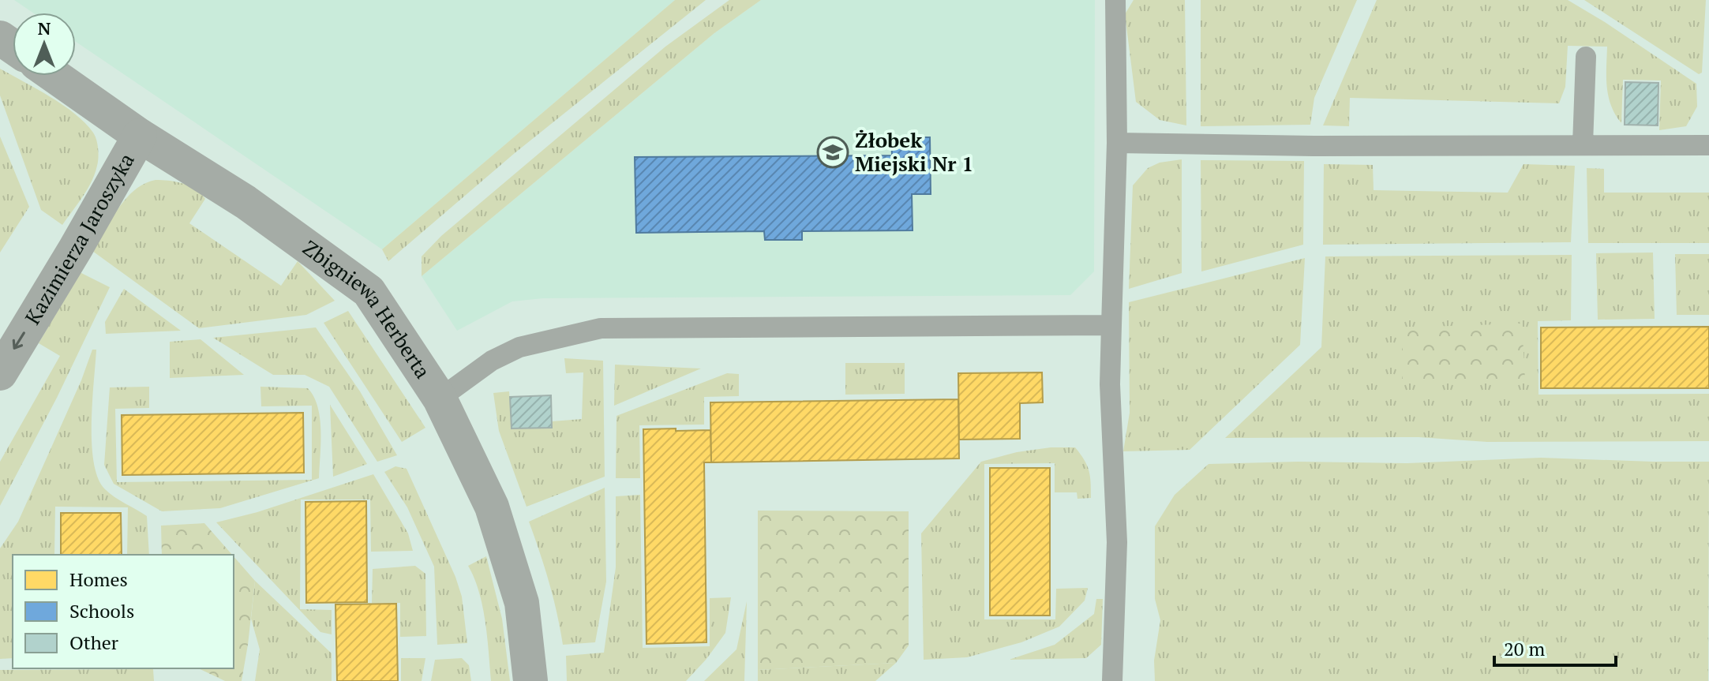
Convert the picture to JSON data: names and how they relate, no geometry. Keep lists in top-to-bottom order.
{
  "streets": {
    "street": ["Kazimierza Jaroszyka", "Zbigniewa Herberta"]
  },
  "crossings": [
    ["Kazimierza Jaroszyka", "Zbigniewa Herberta"]
  ],
  "one_way": ["Kazimierza Jaroszyka"],
  "places": {
    "school or university": ["Żłobek Miejski Nr 1"]
  },
  "legend": ["Homes", "Schools", "Other"],
  "scale_bar": "20 m",
  "north": "top"
}
